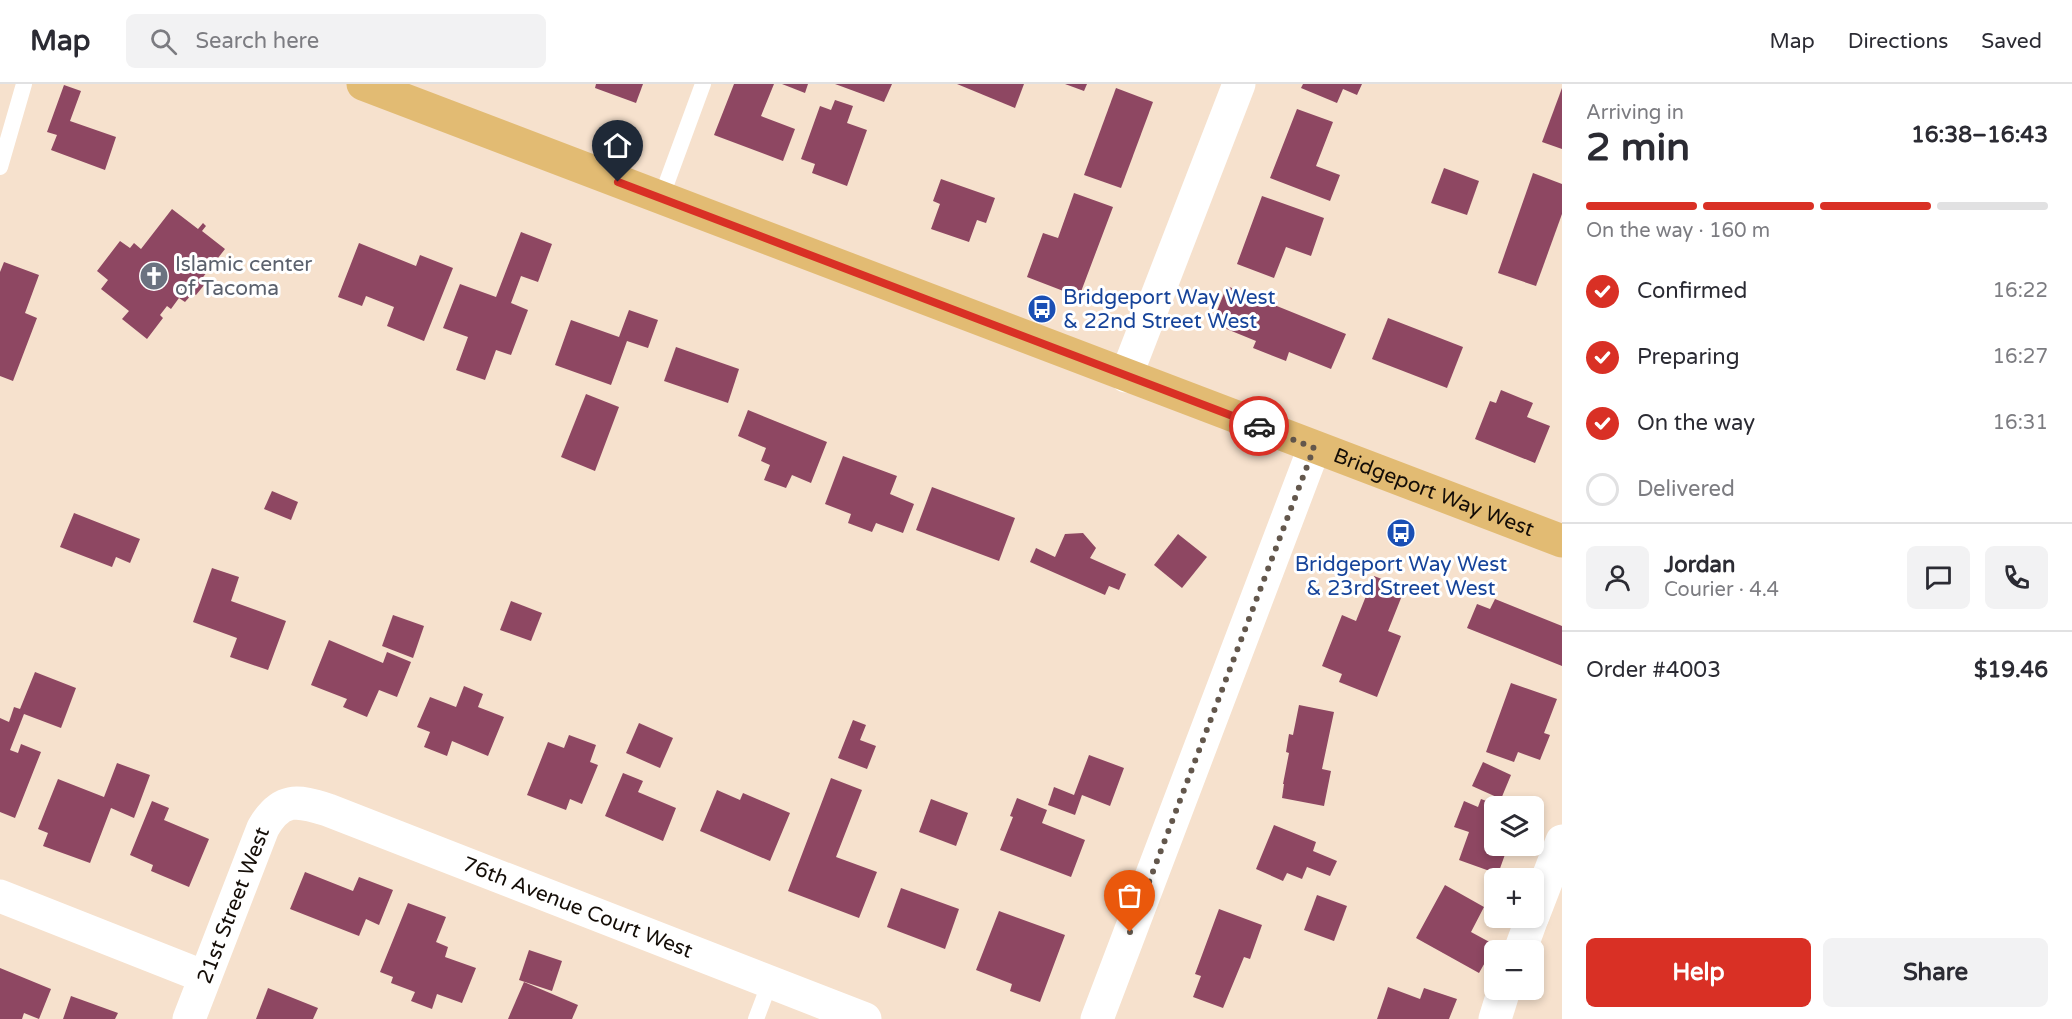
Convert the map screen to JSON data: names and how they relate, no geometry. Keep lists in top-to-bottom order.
{
  "streets": {
    "main road": ["Bridgeport Way West"],
    "street": ["21st Street West", "76th Avenue Court West"]
  },
  "crossings": [
    ["21st Street West", "76th Avenue Court West"]
  ],
  "places": {
    "church": ["Islamic center of Tacoma"],
    "bus stop": ["Bridgeport Way West & 22nd Street West", "Bridgeport Way West & 23rd Street West"]
  },
  "page": {
    "header": "Map",
    "search": "Search here",
    "nav": ["Map", "Directions", "Saved"],
    "heading": ["2 min", "Arriving in", "16:38–16:43"],
    "panel": [
      "Jordan",
      "Courier · 4.4",
      "Order #4003",
      "$19.46"
    ],
    "bar": "On the way · 160 m",
    "list": [
      ["Confirmed", "16:22"],
      ["Preparing", "16:27"],
      ["On the way", "16:31"],
      "Delivered"
    ],
    "map_buttons": ["+", "−"],
    "buttons": ["Help", "Share"]
  }
}
